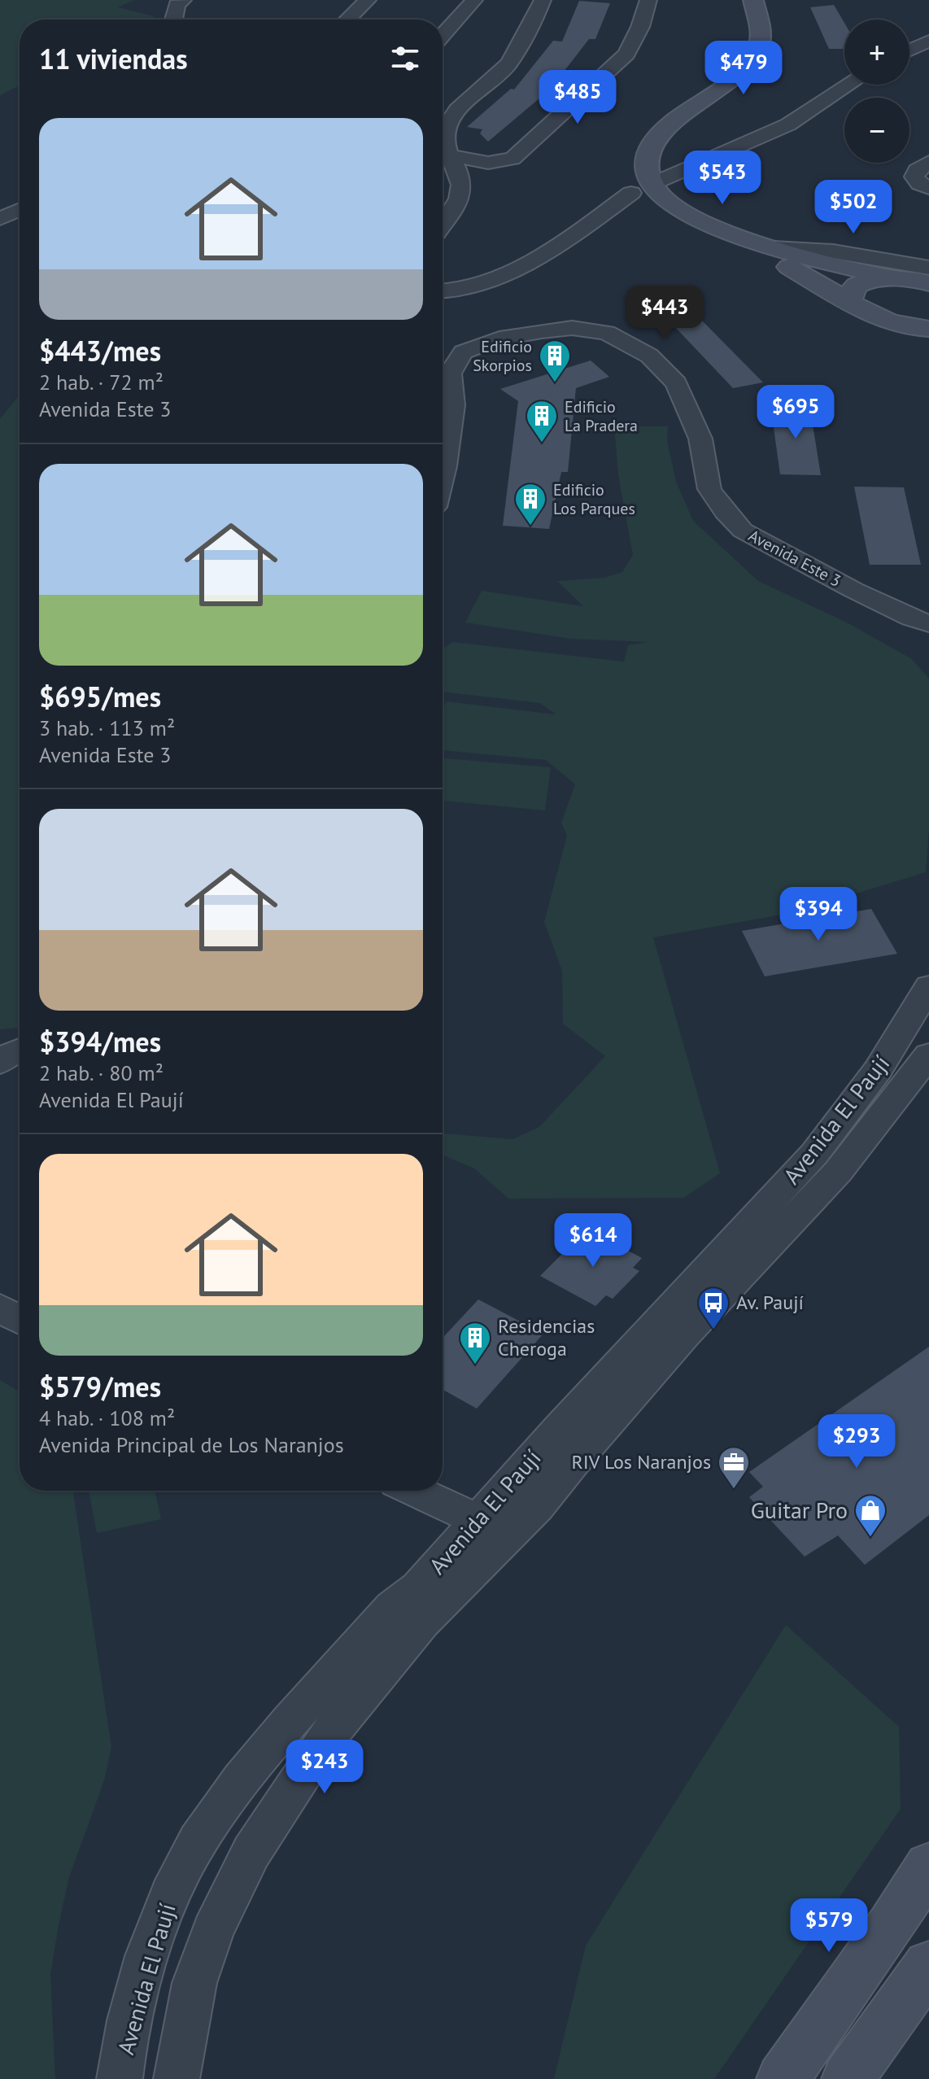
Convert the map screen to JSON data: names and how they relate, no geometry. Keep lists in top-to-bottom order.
{
  "streets": {
    "street": ["Avenida Este 3", "Avenida El Paují"]
  },
  "places": {
    "building": [
      "Edificio Skorpios",
      "Edificio La Pradera",
      "Edificio Los Parques",
      "Residencias Cheroga"
    ],
    "bus stop": ["Av. Paují"],
    "office": ["RIV Los Naranjos"],
    "shop": ["Guitar Pro"]
  },
  "page": {
    "map_buttons": ["+", "−"],
    "heading": "11 viviendas",
    "price": [
      "$479",
      "$485",
      "$543",
      "$502",
      "$443",
      "$695",
      "$394",
      "$614",
      "$293",
      "$243",
      "$579"
    ],
    "list": [
      {
        "name": "$443/mes",
        "note": "2 hab. · 72 m² · Avenida Este 3"
      },
      {
        "name": "$695/mes",
        "note": "3 hab. · 113 m² · Avenida Este 3"
      },
      {
        "name": "$394/mes",
        "note": "2 hab. · 80 m² · Avenida El Paují"
      },
      {
        "name": "$579/mes",
        "note": "4 hab. · 108 m² · Avenida Principal de Los Naranjos"
      }
    ]
  }
}
